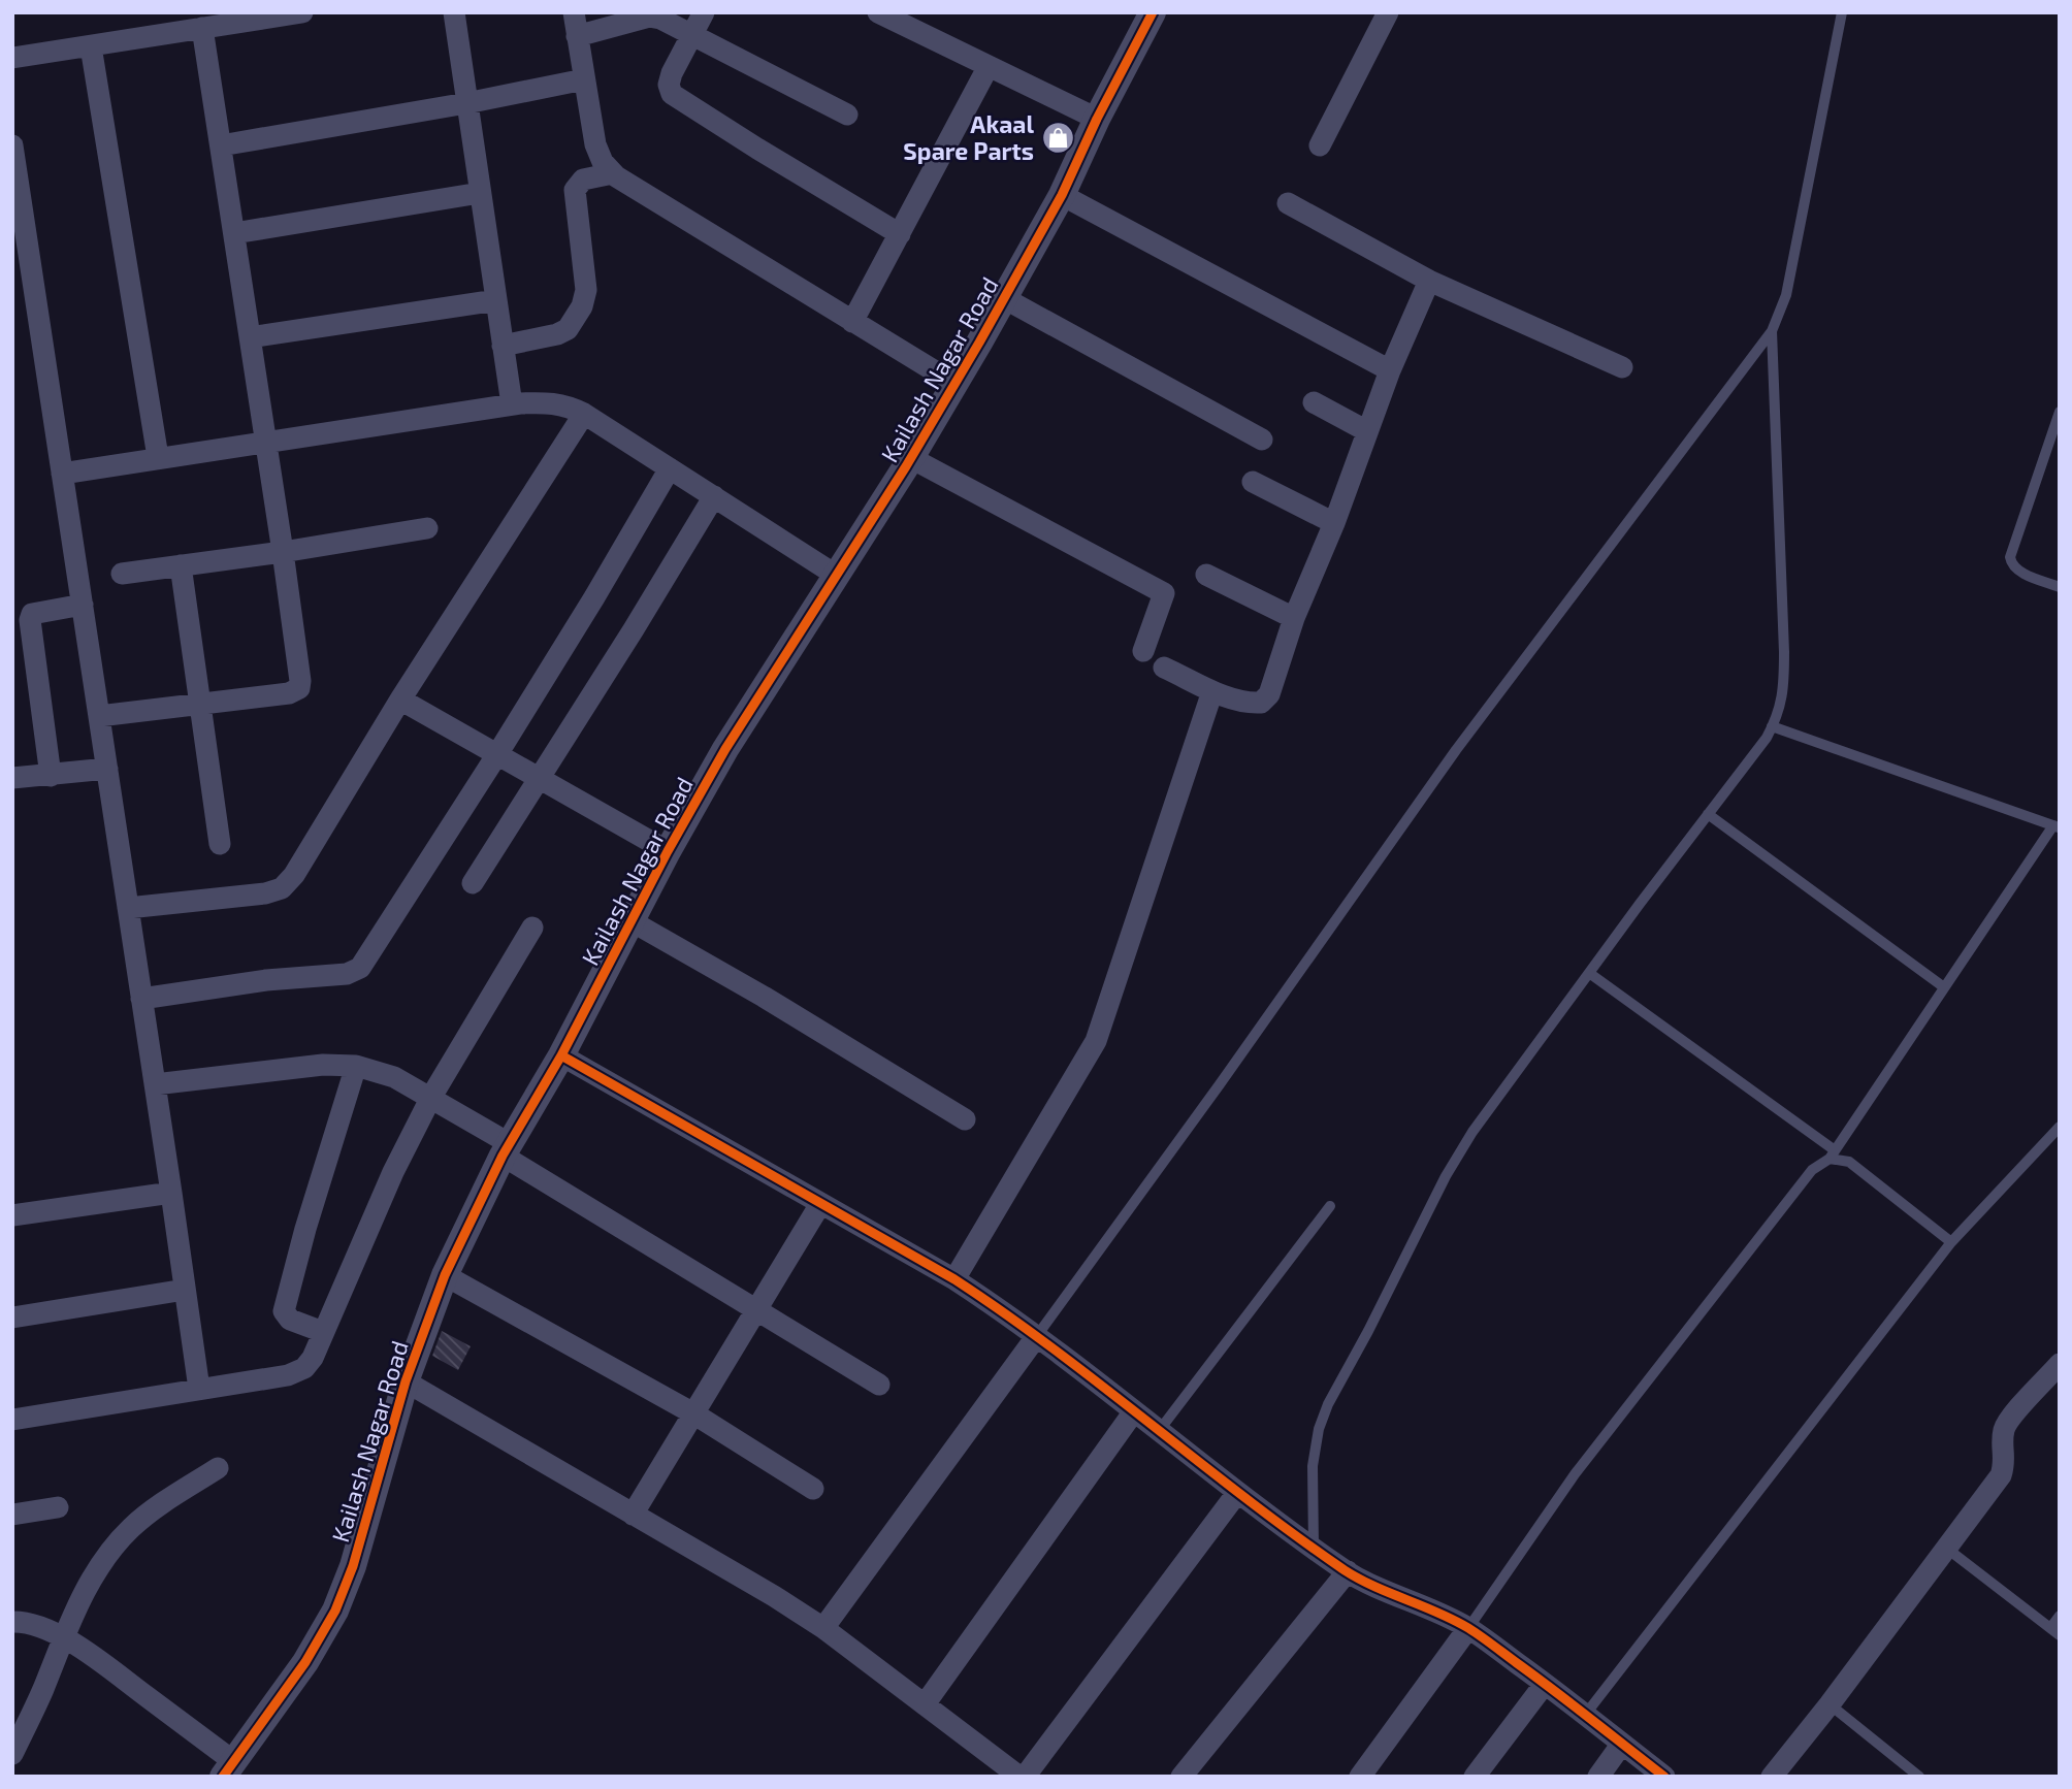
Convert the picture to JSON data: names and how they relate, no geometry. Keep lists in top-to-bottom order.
{
  "streets": {
    "street": ["Kailash Nagar Road"]
  },
  "places": {
    "shop": ["Akaal Spare Parts"]
  }
}
